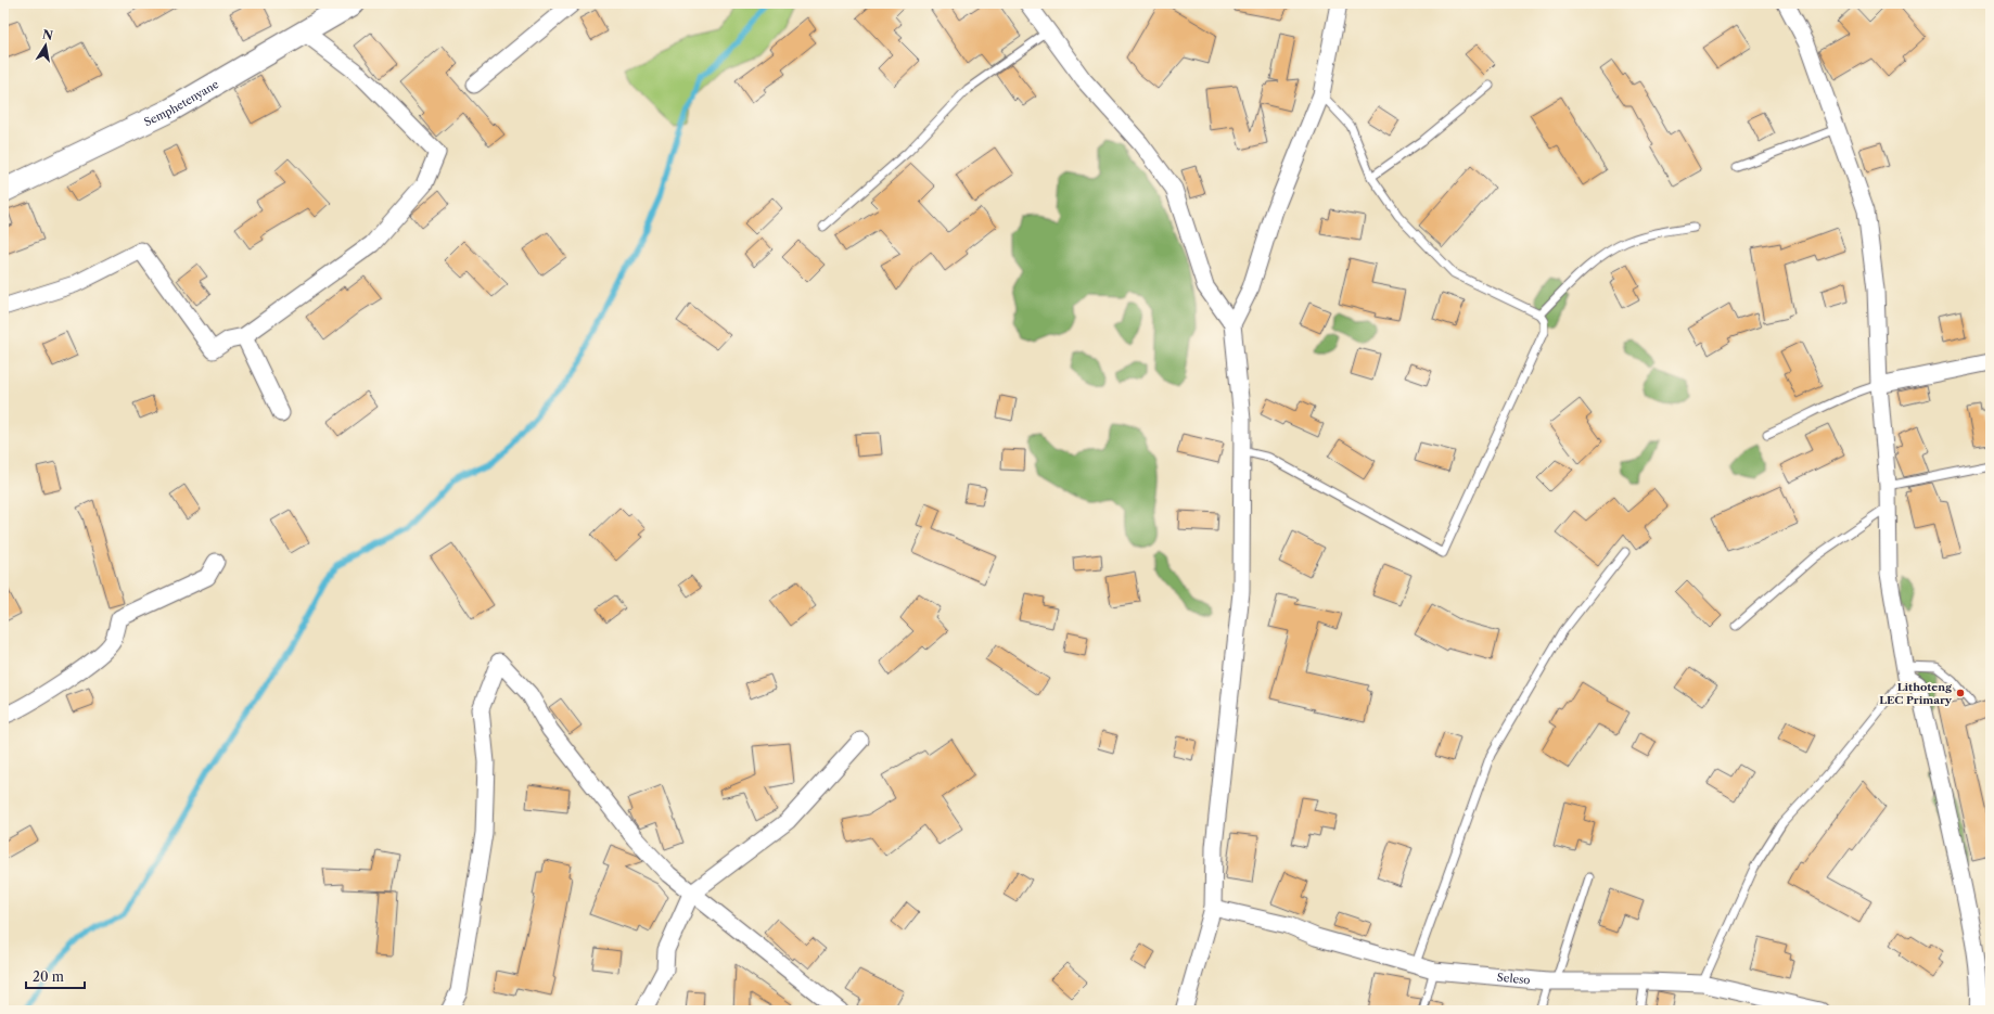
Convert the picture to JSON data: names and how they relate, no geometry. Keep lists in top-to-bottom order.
{
  "streets": {
    "main road": ["Semphetenyane"],
    "street": ["Seleso"]
  },
  "places": ["Lithoteng LEC Primary"],
  "scale_bar": "20 m",
  "north": "top"
}
